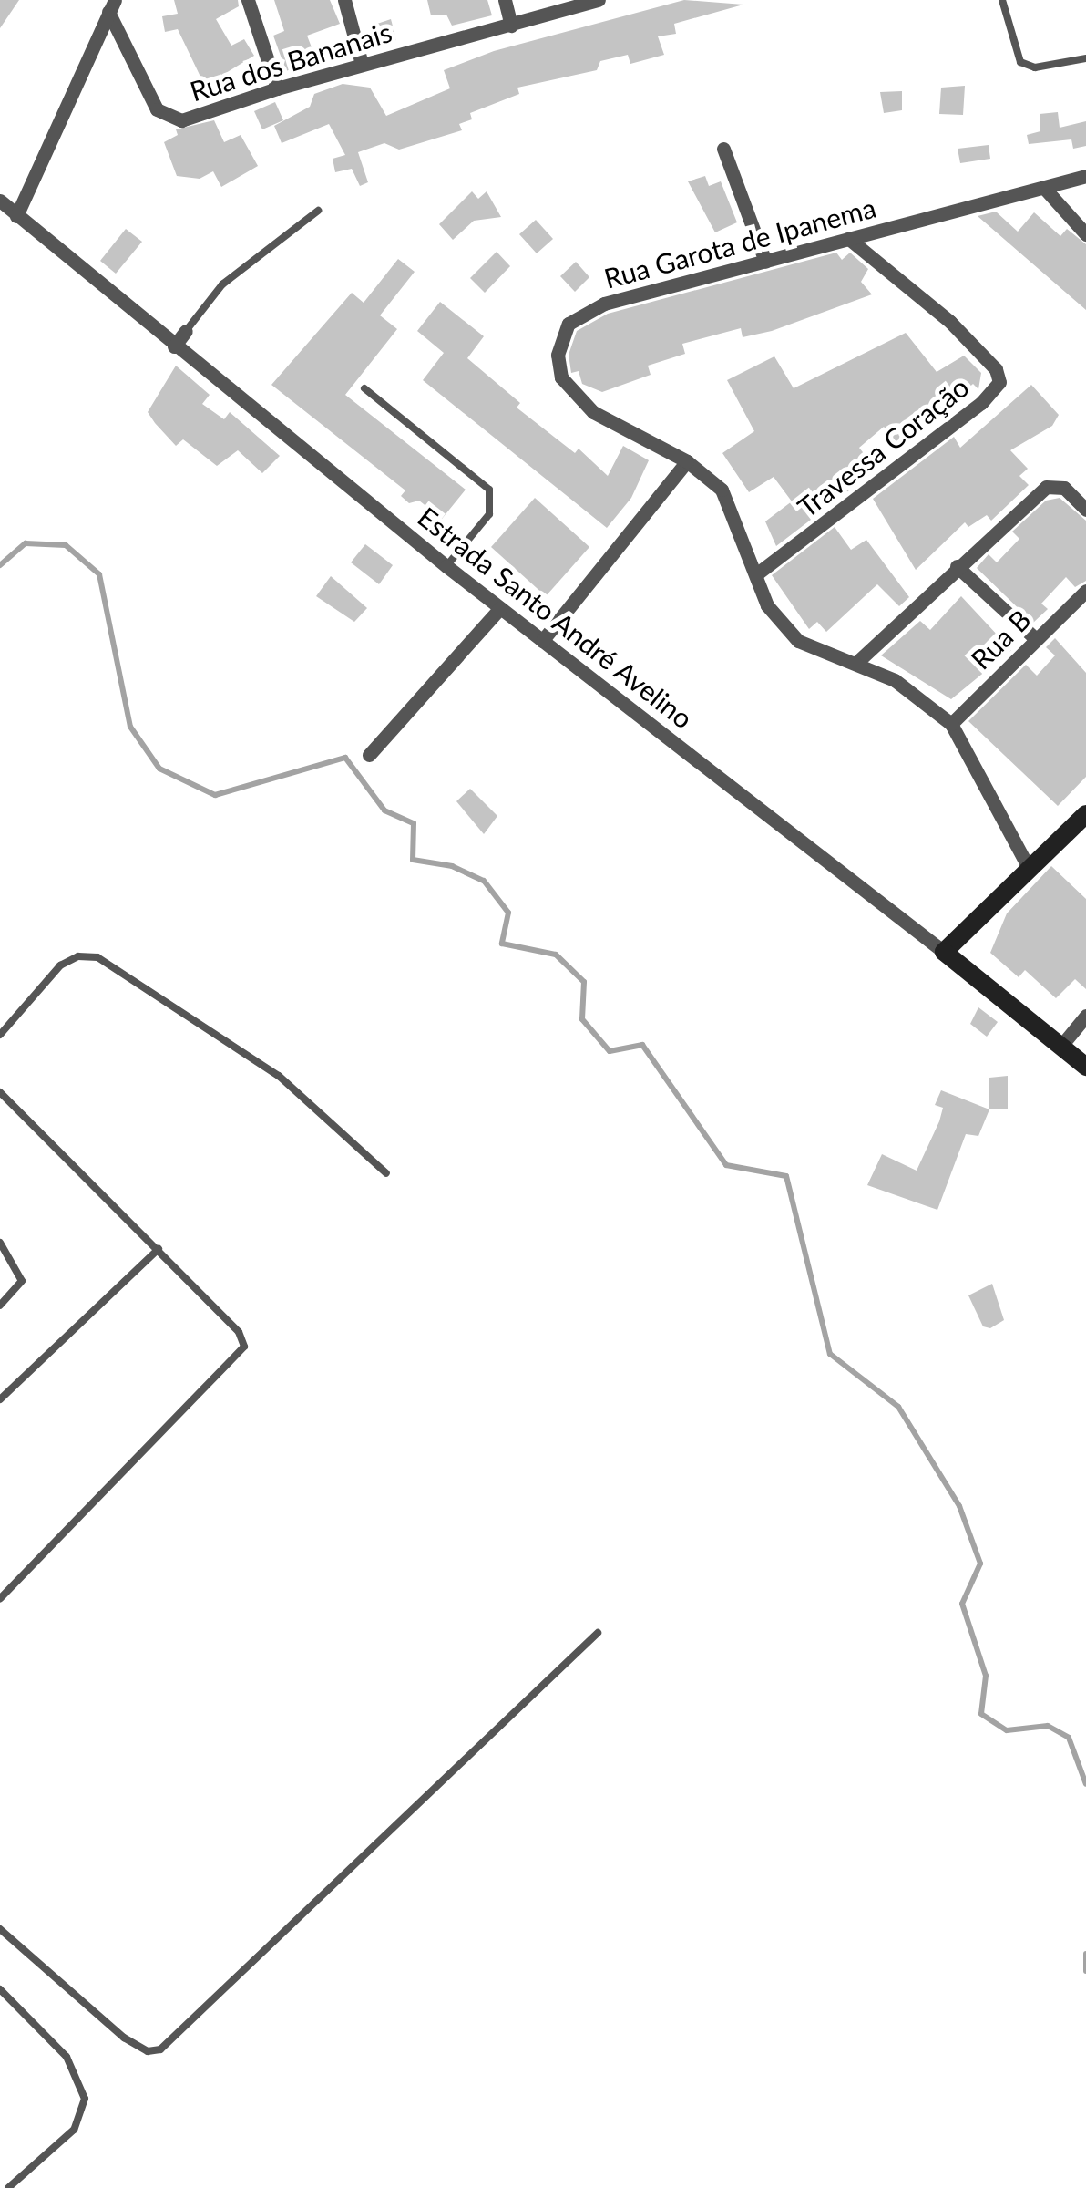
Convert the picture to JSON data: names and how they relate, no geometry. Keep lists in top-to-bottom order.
{
  "streets": {
    "main road": ["Estrada Santo André Avelino"],
    "street": [
      "Rua dos Bananais",
      "Rua Garota de Ipanema",
      "Travessa Coração",
      "Rua B"
    ]
  },
  "crossings": [
    ["Rua Garota de Ipanema", "Travessa Coração"],
    ["Rua Garota de Ipanema", "Rua B"]
  ]
}
